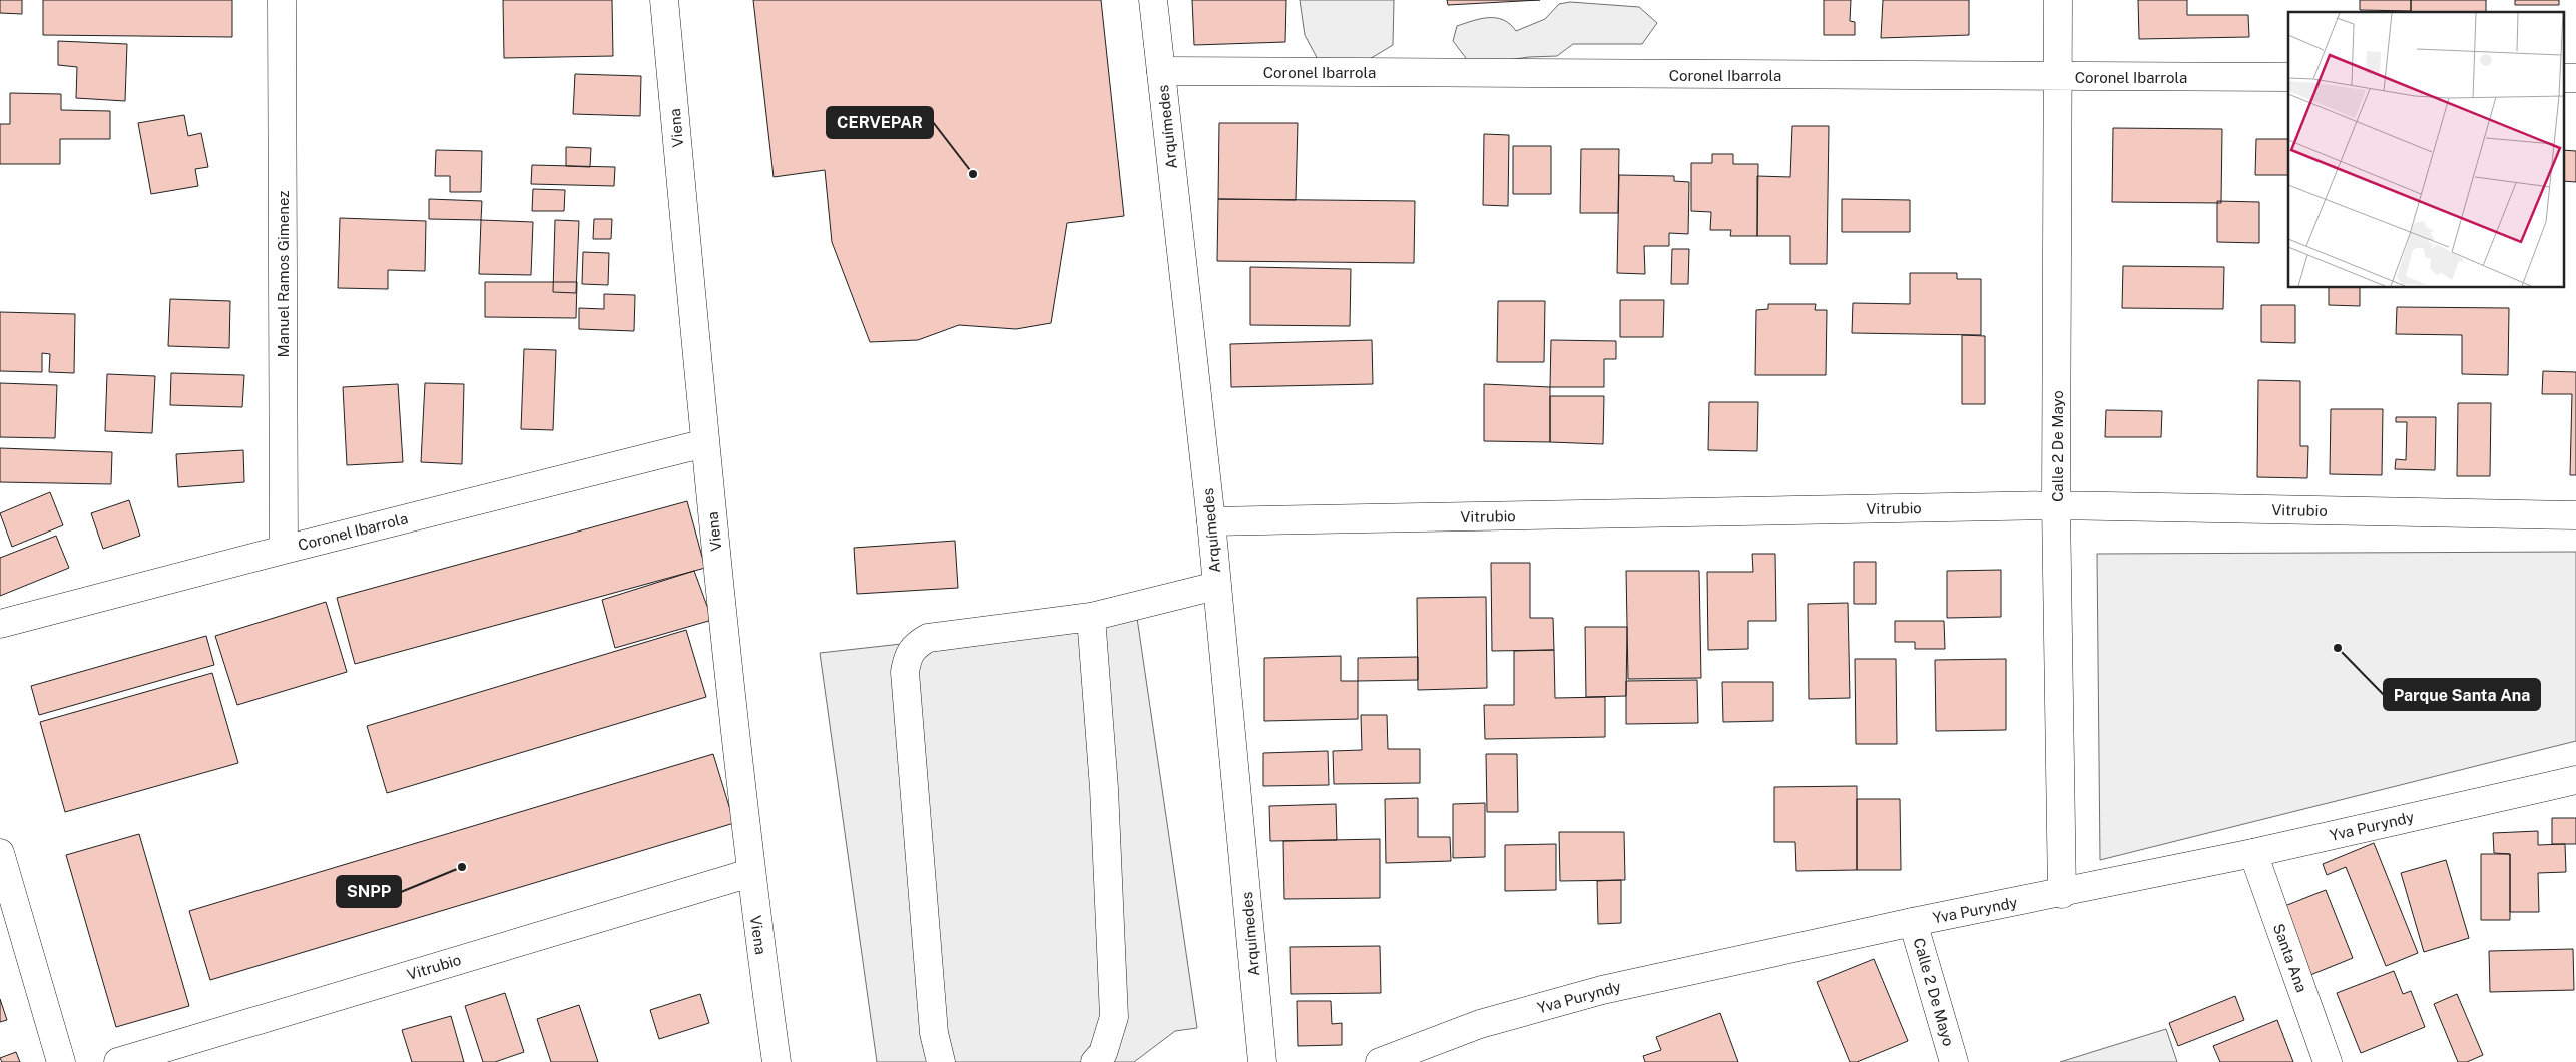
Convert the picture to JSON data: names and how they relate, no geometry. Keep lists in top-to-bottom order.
{
  "streets": {
    "street": [
      "Coronel Ibarrola",
      "Arquímedes",
      "Viena",
      "Manuel Ramos Gimenez",
      "Calle 2 De Mayo",
      "Vitrubio",
      "Yva Puryndy",
      "Santa Ana"
    ]
  },
  "crossings": [
    ["Coronel Ibarrola", "Arquímedes"],
    ["Coronel Ibarrola", "Viena"],
    ["Coronel Ibarrola", "Manuel Ramos Gimenez"],
    ["Coronel Ibarrola", "Calle 2 De Mayo"],
    ["Arquímedes", "Vitrubio"],
    ["Viena", "Vitrubio"],
    ["Calle 2 De Mayo", "Vitrubio"],
    ["Calle 2 De Mayo", "Yva Puryndy"],
    ["Yva Puryndy", "Santa Ana"]
  ],
  "places": ["CERVEPAR", "Parque Santa Ana", "SNPP"]
}
